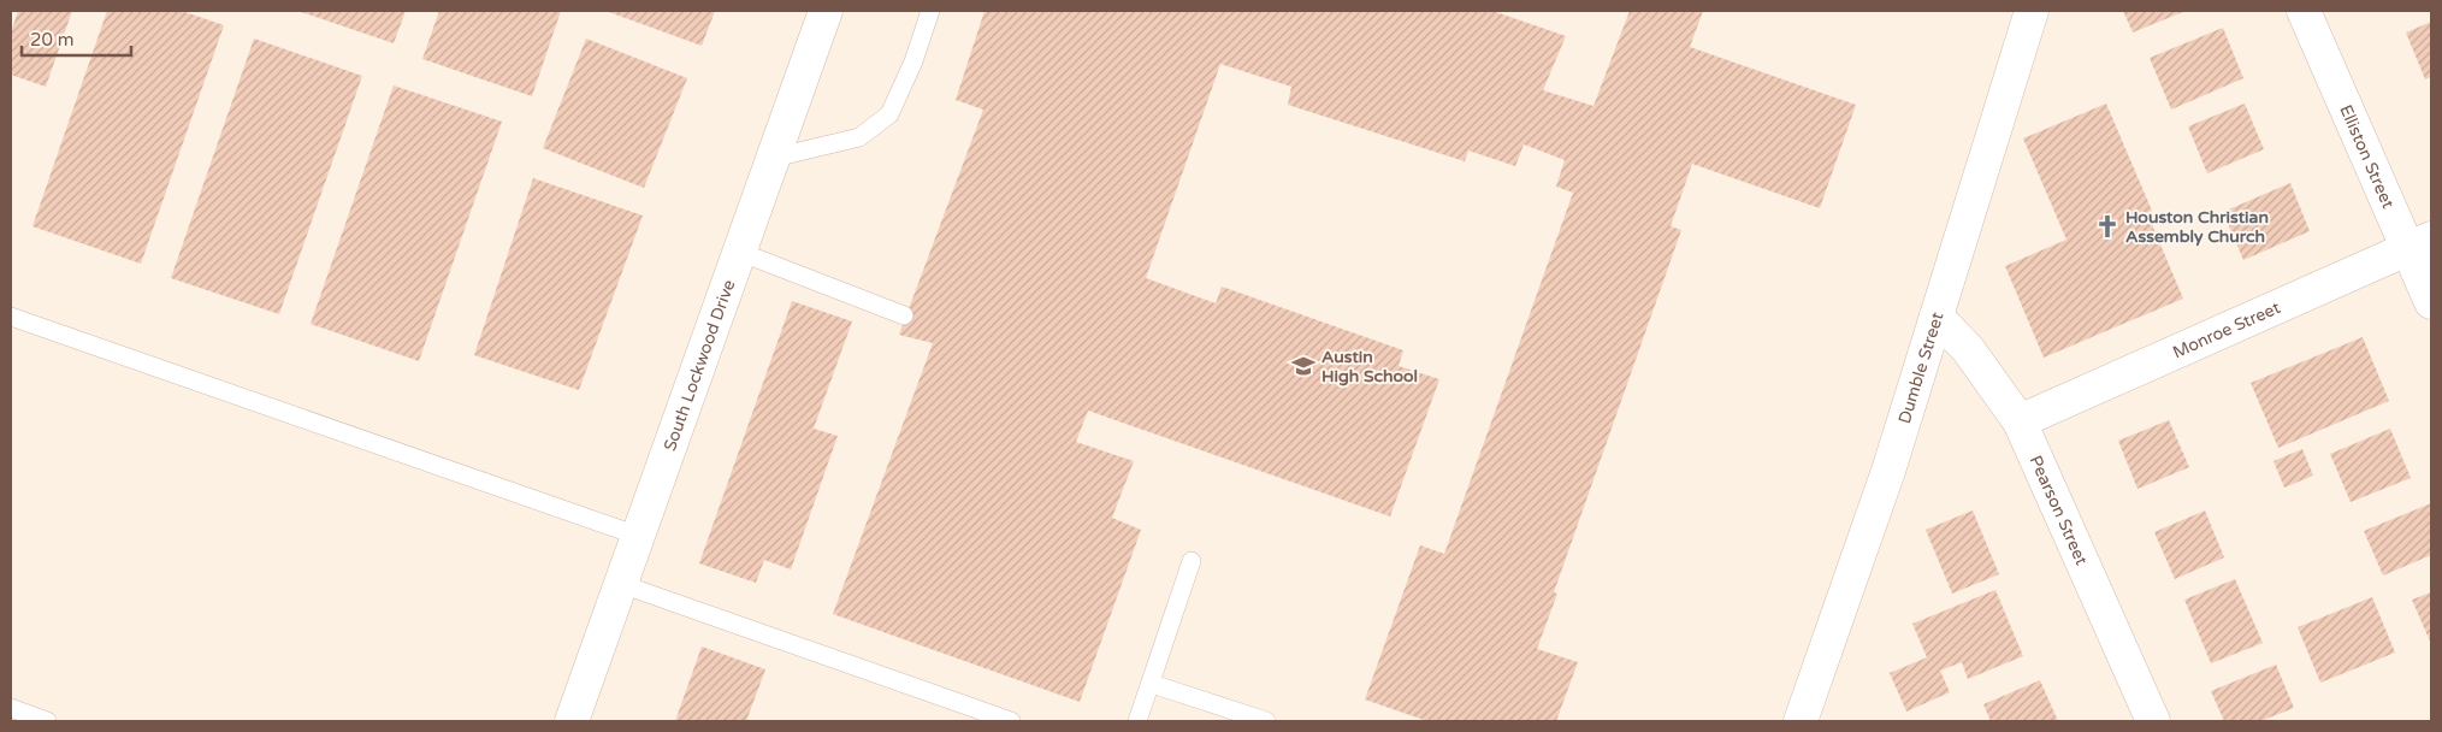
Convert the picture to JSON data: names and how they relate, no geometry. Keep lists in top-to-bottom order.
{
  "streets": {
    "street": [
      "Elliston Street",
      "Monroe Street",
      "South Lockwood Drive",
      "Dumble Street",
      "Pearson Street"
    ]
  },
  "crossings": [
    ["Elliston Street", "Monroe Street"],
    ["Monroe Street", "Pearson Street"],
    ["Dumble Street", "Pearson Street"]
  ],
  "places": {
    "church": ["Houston Christian Assembly Church"],
    "school or university": ["Austin High School"]
  },
  "scale_bar": "20 m"
}
